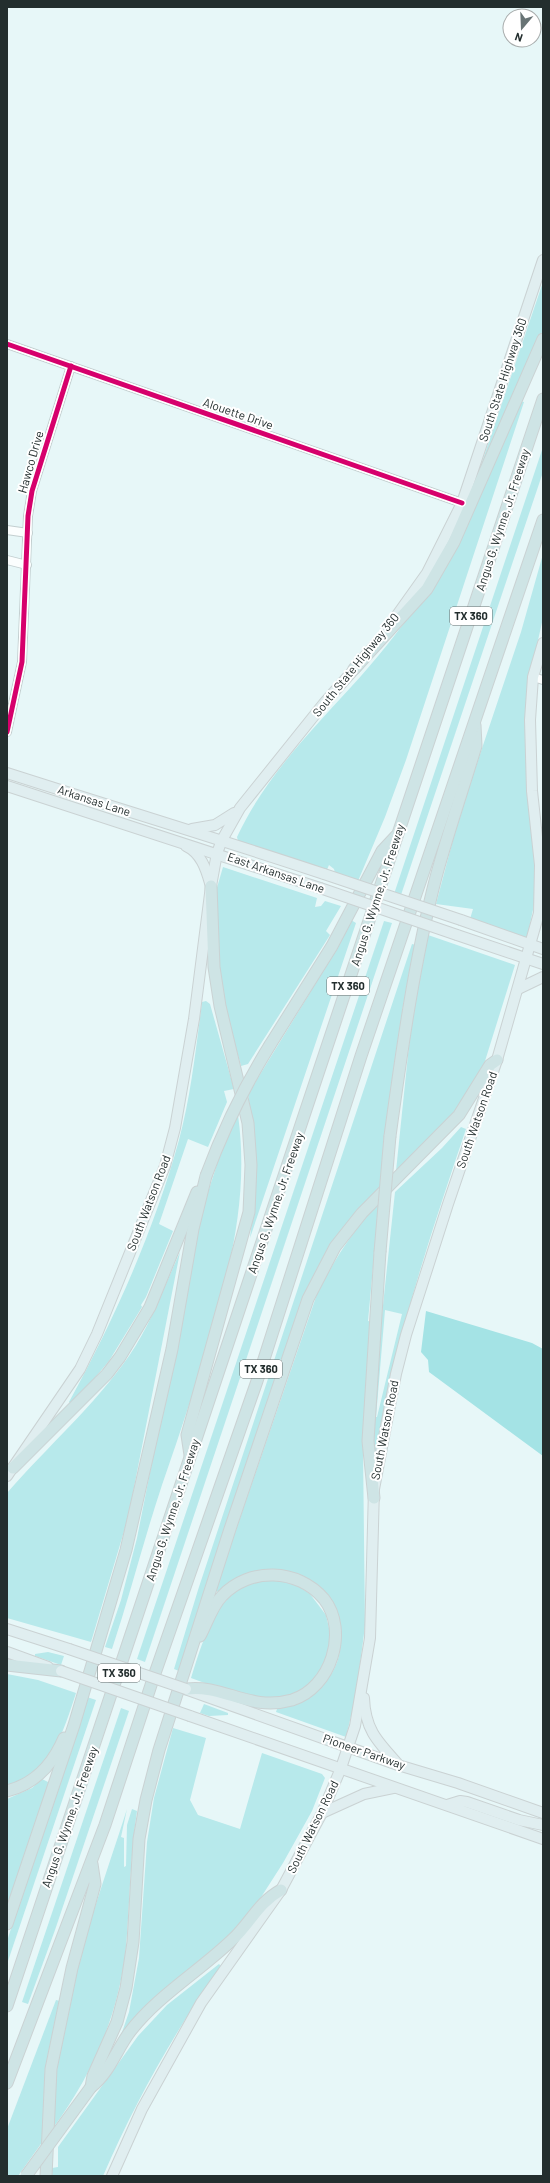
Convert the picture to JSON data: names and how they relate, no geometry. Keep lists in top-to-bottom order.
{
  "streets": {
    "highway": ["Angus G. Wynne, Jr. Freeway", "TX 360"],
    "main road": [
      "South State Highway 360",
      "Arkansas Lane",
      "East Arkansas Lane",
      "South Watson Road",
      "Pioneer Parkway"
    ],
    "street": ["Alouette Drive", "Hawco Drive"]
  },
  "crossings": [
    ["South State Highway 360", "Alouette Drive"],
    ["South State Highway 360", "East Arkansas Lane"],
    ["South State Highway 360", "South Watson Road"],
    ["Alouette Drive", "Hawco Drive"],
    ["Arkansas Lane", "East Arkansas Lane"],
    ["East Arkansas Lane", "South Watson Road"],
    ["South Watson Road", "Pioneer Parkway"]
  ],
  "north": "bottom"
}
